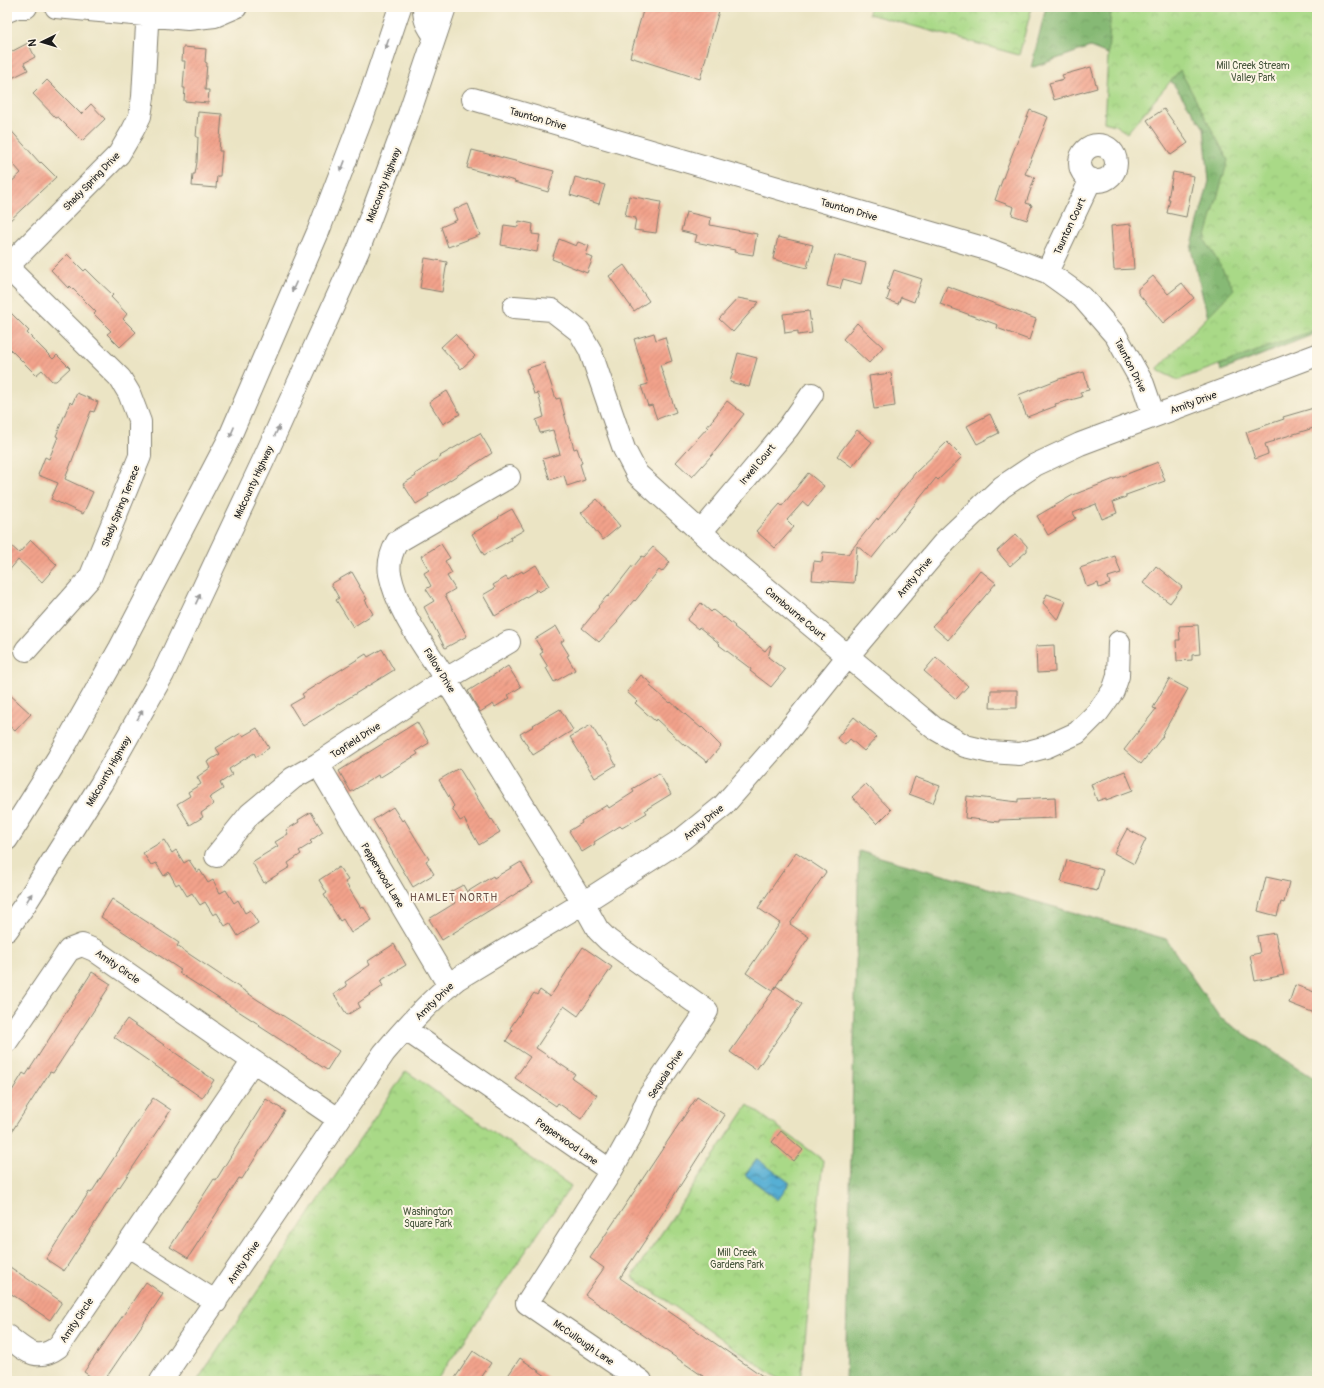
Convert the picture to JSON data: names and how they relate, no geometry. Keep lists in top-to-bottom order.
{
  "streets": {
    "street": [
      "Taunton Drive",
      "Shady Spring Drive",
      "Midcounty Highway",
      "Taunton Court",
      "Amity Drive",
      "Irwell Court",
      "Shady Spring Terrace",
      "Cambourne Court",
      "Fallow Drive",
      "Topfield Drive",
      "Pepperwood Lane",
      "Amity Circle",
      "Sequoia Drive",
      "McCullough Lane"
    ]
  },
  "crossings": [
    ["Taunton Drive", "Taunton Court"],
    ["Taunton Drive", "Amity Drive"],
    ["Shady Spring Drive", "Shady Spring Terrace"],
    ["Amity Drive", "Cambourne Court"],
    ["Amity Drive", "Fallow Drive"],
    ["Amity Drive", "Pepperwood Lane"],
    ["Amity Drive", "Amity Circle"],
    ["Amity Drive", "Sequoia Drive"],
    ["Irwell Court", "Cambourne Court"],
    ["Fallow Drive", "Topfield Drive"],
    ["Fallow Drive", "Sequoia Drive"],
    ["Topfield Drive", "Pepperwood Lane"],
    ["Pepperwood Lane", "Sequoia Drive"],
    ["Sequoia Drive", "McCullough Lane"]
  ],
  "districts": ["HAMLET NORTH"],
  "parks": ["Mill Creek Stream Valley Park", "Washington Square Park", "Mill Creek Gardens Park"],
  "north": "left"
}
